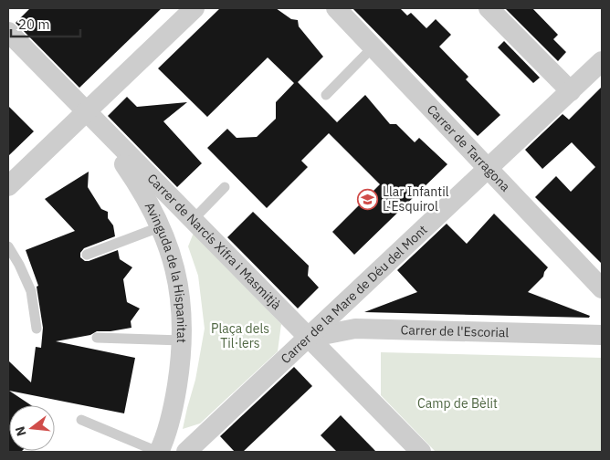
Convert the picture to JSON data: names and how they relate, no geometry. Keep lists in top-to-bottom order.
{
  "streets": {
    "street": [
      "Carrer de Tarragona",
      "Carrer de Narcís Xifra i Masmitjà",
      "Avinguda de la Hispanitat",
      "Carrer de la Mare de Déu del Mont",
      "Carrer de l'Escorial"
    ]
  },
  "crossings": [
    ["Carrer de Tarragona", "Carrer de la Mare de Déu del Mont"],
    ["Carrer de Narcís Xifra i Masmitjà", "Avinguda de la Hispanitat"],
    ["Carrer de Narcís Xifra i Masmitjà", "Carrer de la Mare de Déu del Mont"],
    ["Carrer de Narcís Xifra i Masmitjà", "Carrer de l'Escorial"],
    ["Carrer de la Mare de Déu del Mont", "Carrer de l'Escorial"]
  ],
  "parks": ["Plaça dels Til·lers", "Camp de Bèlit"],
  "places": {
    "school or university": ["Llar Infantil L'Esquirol"]
  },
  "scale_bar": "20 m",
  "north": "left"
}
